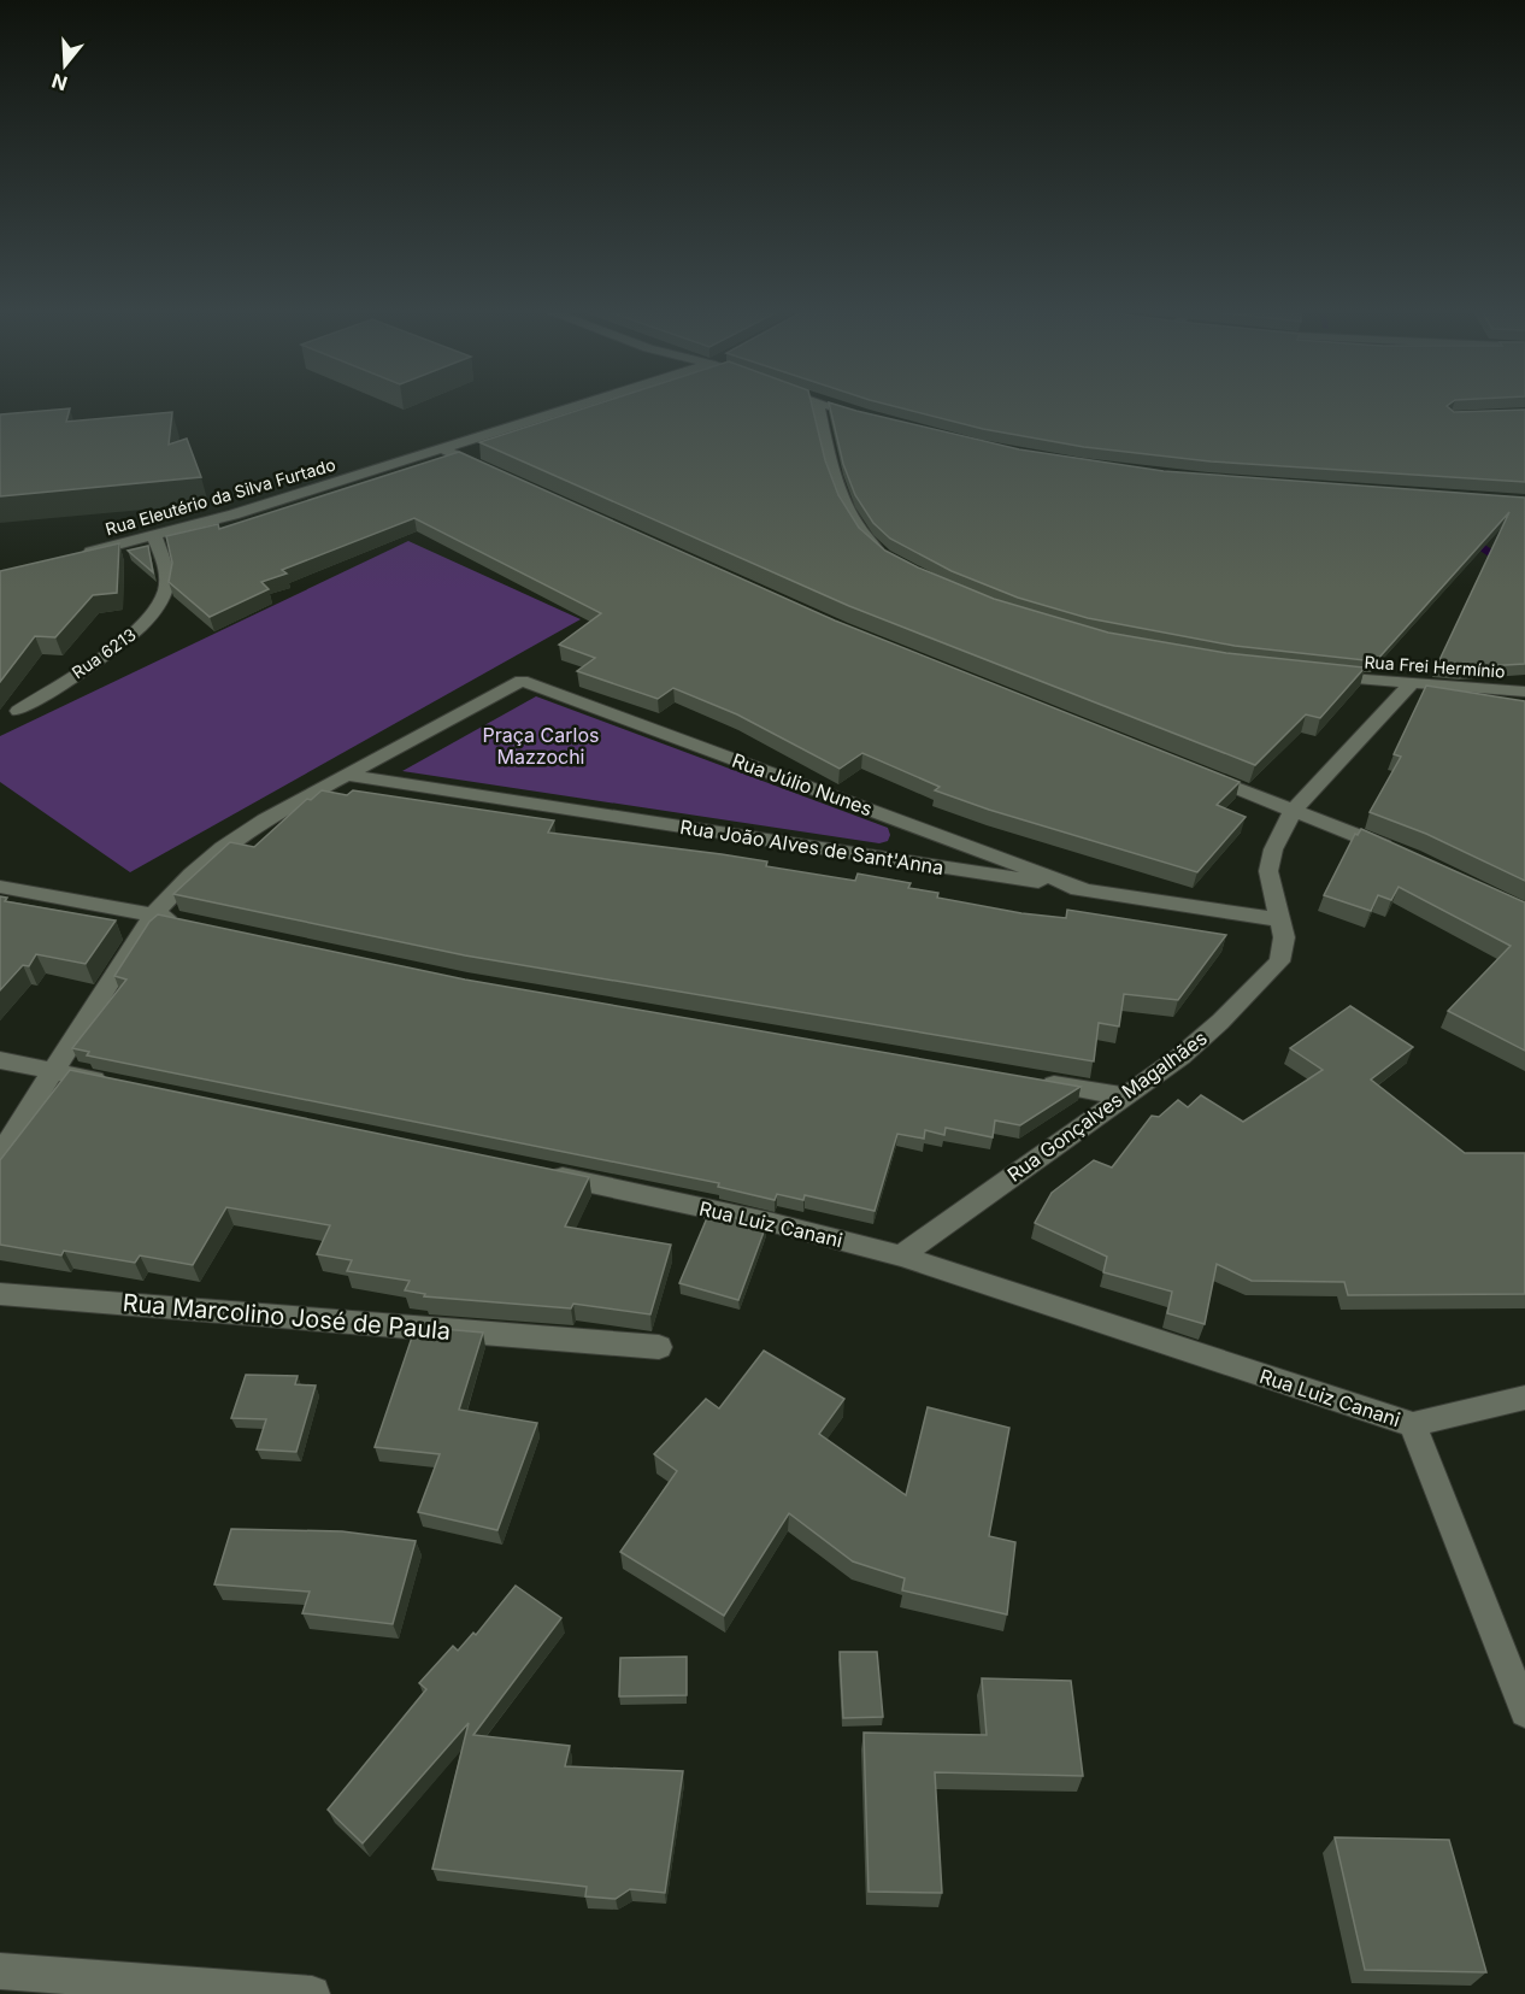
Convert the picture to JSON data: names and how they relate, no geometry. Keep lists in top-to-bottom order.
{
  "streets": {
    "street": [
      "Rua Eleutério da Silva Furtado",
      "Rua 6213",
      "Rua Frei Hermínio",
      "Rua Júlio Nunes",
      "Rua João Alves de Sant'Anna",
      "Rua Gonçalves Magalhães",
      "Rua Luiz Canani",
      "Rua Marcolino José de Paula"
    ]
  },
  "crossings": [
    ["Rua Eleutério da Silva Furtado", "Rua 6213"],
    ["Rua Frei Hermínio", "Rua Gonçalves Magalhães"],
    ["Rua Júlio Nunes", "Rua João Alves de Sant'Anna"],
    ["Rua João Alves de Sant'Anna", "Rua Gonçalves Magalhães"],
    ["Rua Gonçalves Magalhães", "Rua Luiz Canani"]
  ],
  "parks": ["Praça Carlos Mazzochi"],
  "north": "bottom"
}
